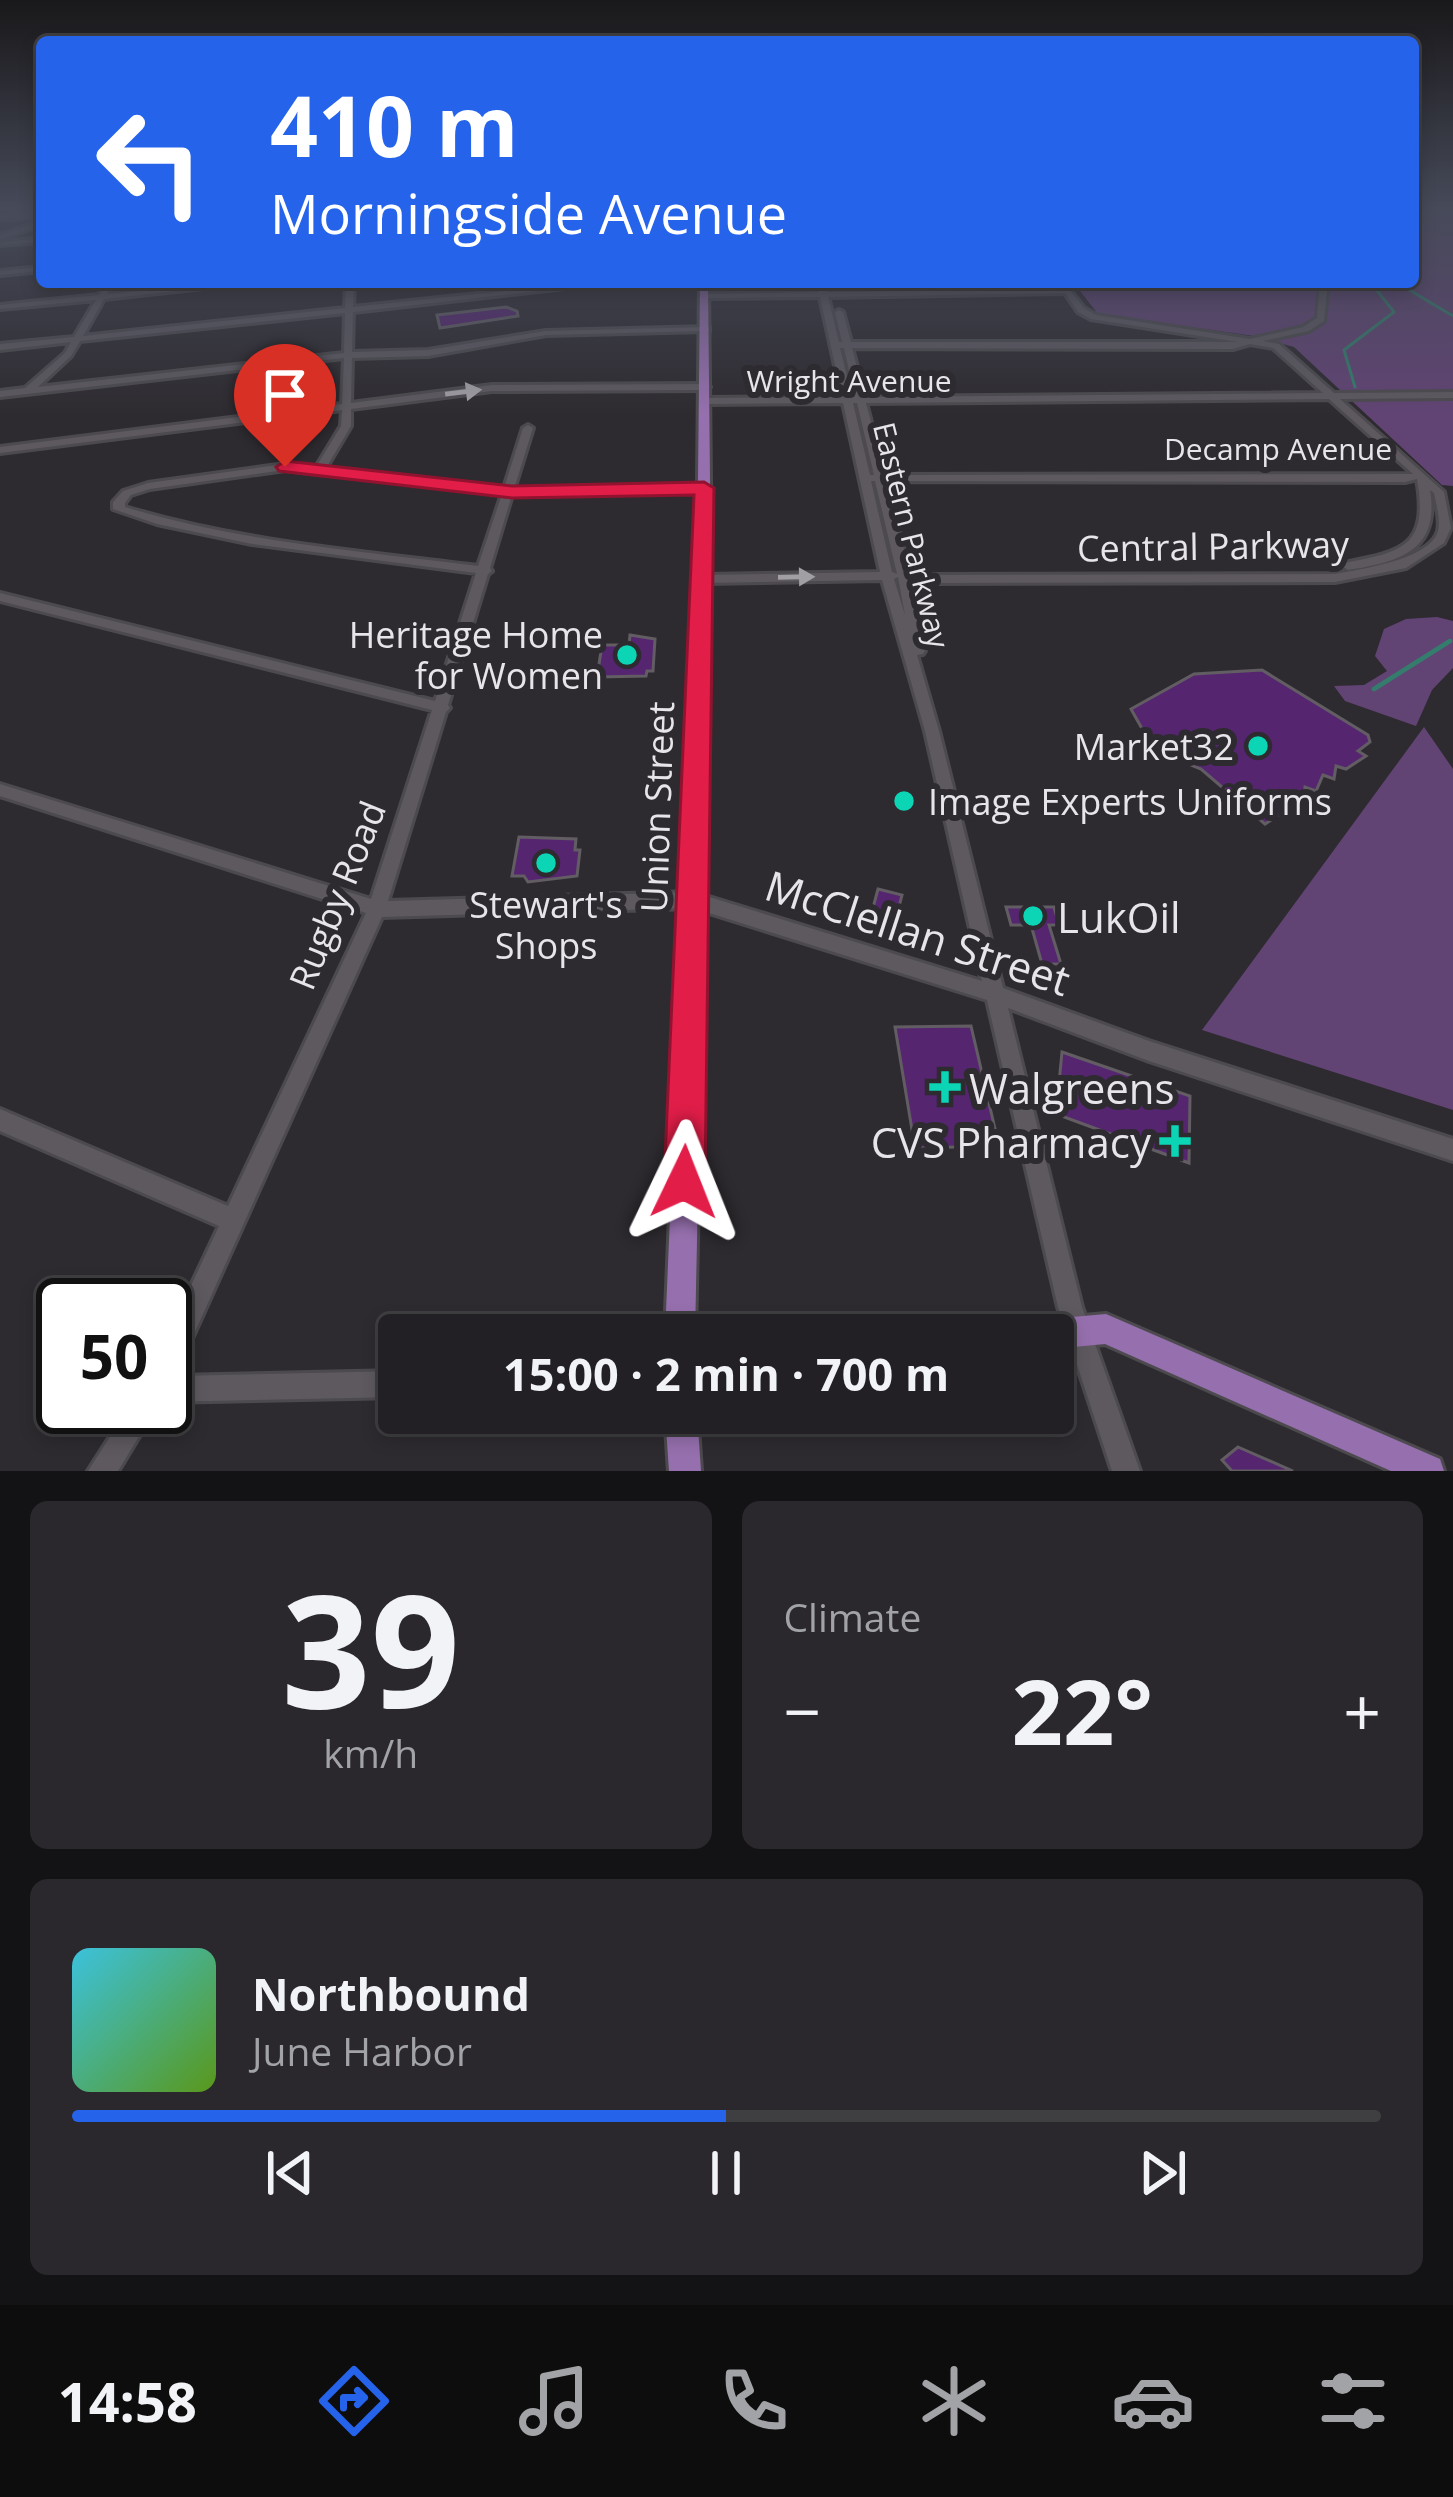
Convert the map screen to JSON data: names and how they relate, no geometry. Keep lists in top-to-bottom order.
{
  "streets": {
    "main road": ["Union Street"],
    "street": [
      "Wright Avenue",
      "Decamp Avenue",
      "Eastern Parkway",
      "Central Parkway",
      "Rugby Road",
      "McClellan Street"
    ]
  },
  "crossings": [
    ["Wright Avenue", "Eastern Parkway"],
    ["Wright Avenue", "Central Parkway"],
    ["Wright Avenue", "Union Street"],
    ["Decamp Avenue", "Eastern Parkway"],
    ["Decamp Avenue", "Central Parkway"],
    ["Eastern Parkway", "Central Parkway"],
    ["Eastern Parkway", "McClellan Street"],
    ["Central Parkway", "Union Street"],
    ["Union Street", "McClellan Street"],
    ["Rugby Road", "McClellan Street"]
  ],
  "places": {
    "other": [
      "Heritage Home for Women",
      "Market32",
      "Image Experts Uniforms",
      "Stewart's Shops",
      "LukOil"
    ],
    "health": ["Walgreens", "CVS Pharmacy"]
  },
  "page": {
    "turn": ["410 m", "Morningside Avenue"],
    "limit": "50",
    "trip": "15:00 · 2 min · 700 m",
    "tile": [
      ["39", "km/h"],
      "Climate"
    ],
    "heat": ["−", "22°", "+"],
    "song": ["Northbound", "June Harbor"],
    "tabs": "14:58"
  }
}
